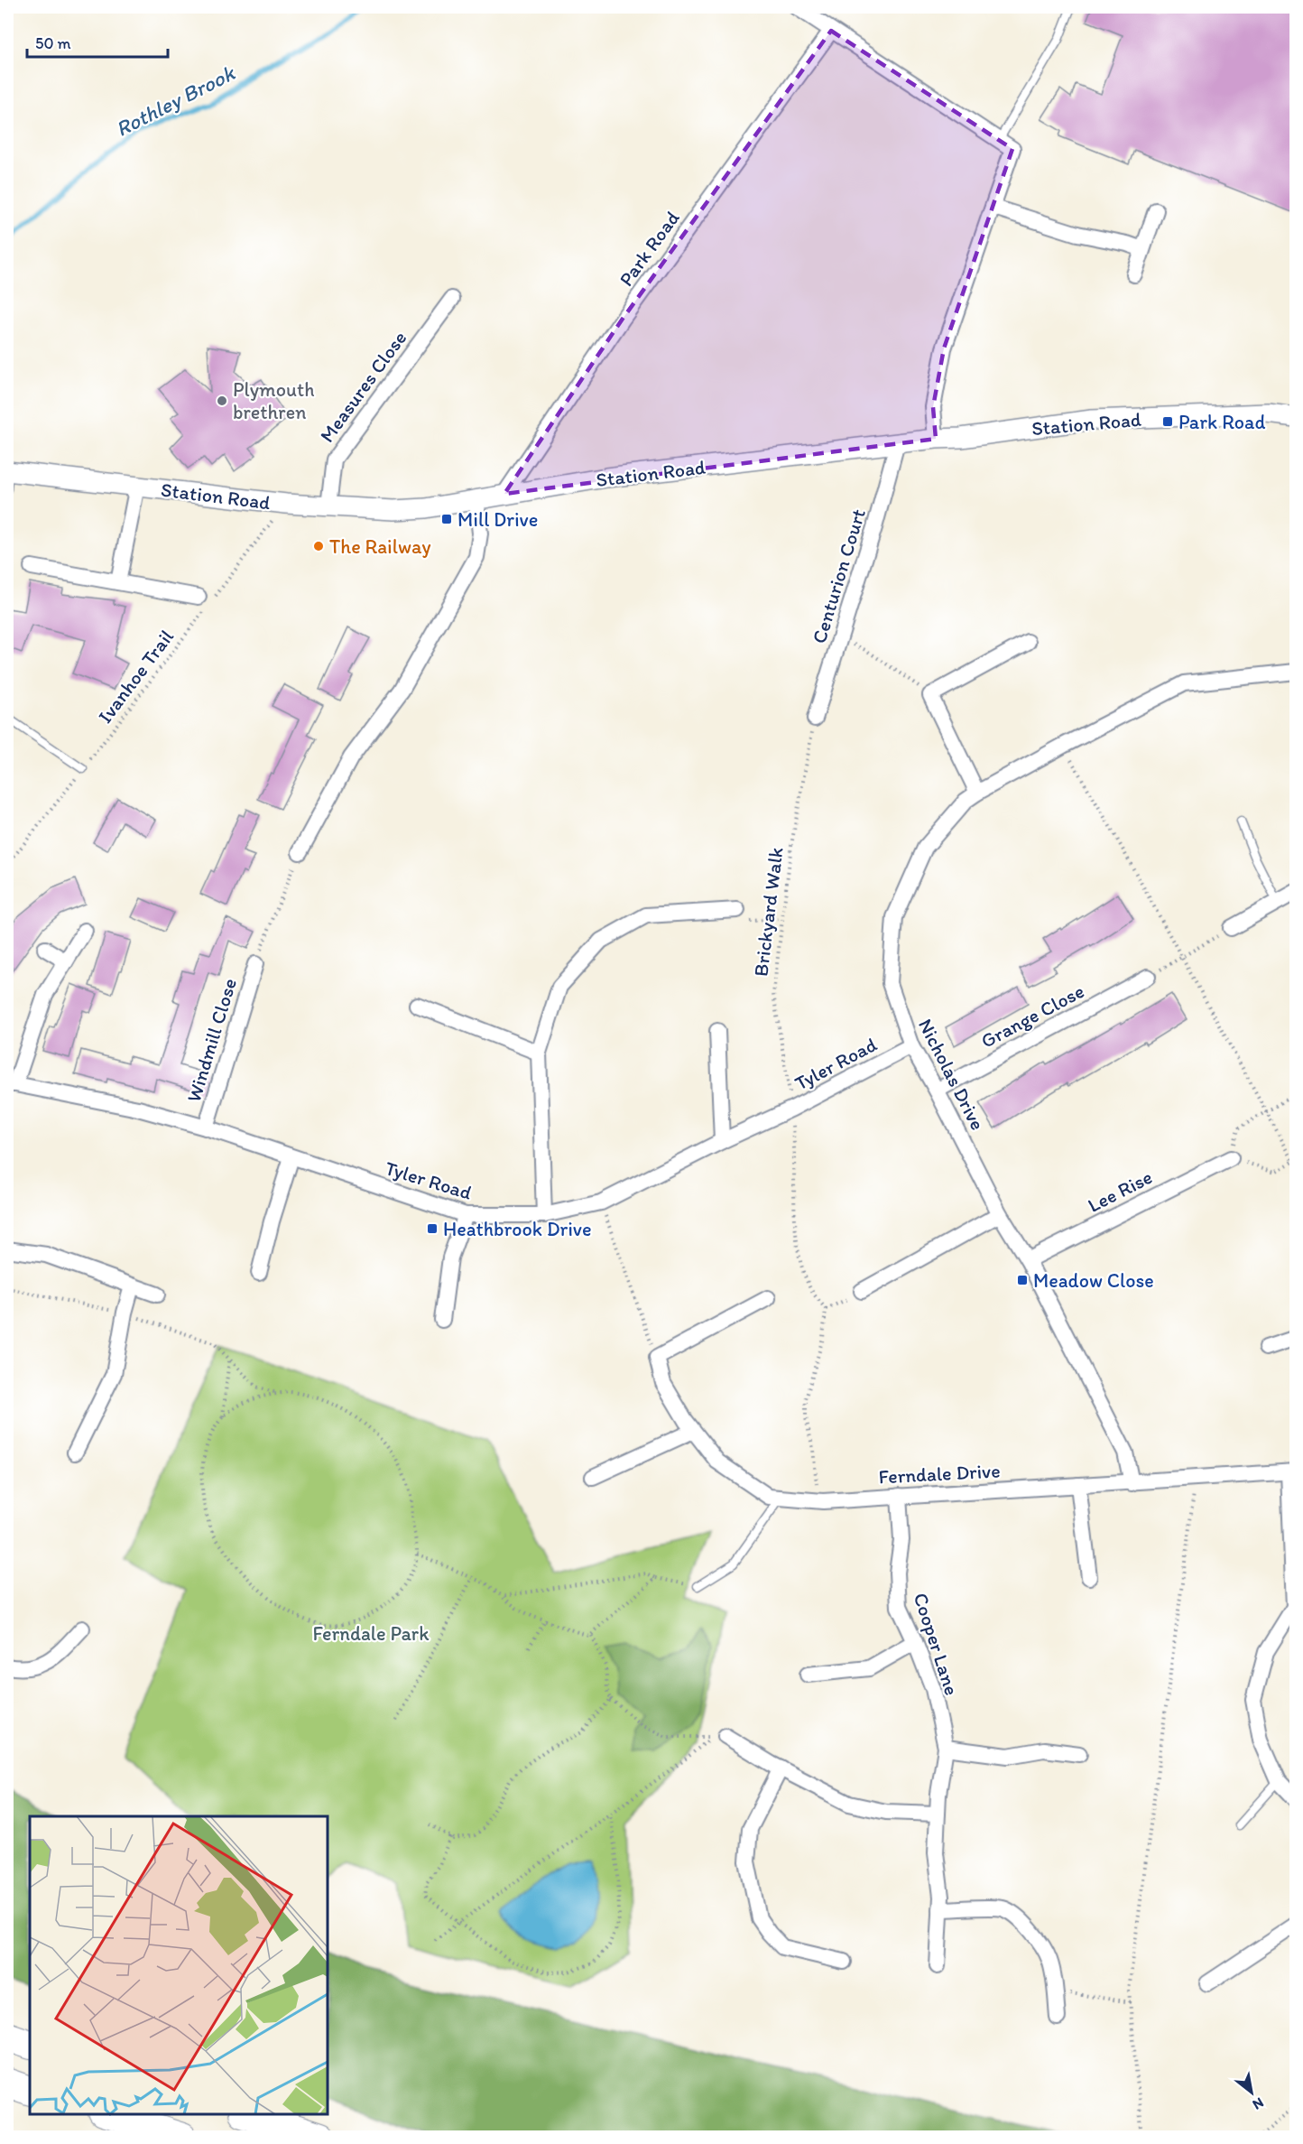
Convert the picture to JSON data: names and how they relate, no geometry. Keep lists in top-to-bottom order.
{
  "streets": {
    "street": [
      "Park Road",
      "Measures Close",
      "Station Road",
      "Centurion Court",
      "Grange Close",
      "Windmill Close",
      "Tyler Road",
      "Nicholas Drive",
      "Lee Rise",
      "Ferndale Drive",
      "Cooper Lane"
    ],
    "path": ["Ivanhoe Trail", "Brickyard Walk"]
  },
  "crossings": [
    ["Park Road", "Station Road"],
    ["Measures Close", "Station Road"],
    ["Station Road", "Centurion Court"],
    ["Station Road", "Ivanhoe Trail"],
    ["Centurion Court", "Brickyard Walk"],
    ["Brickyard Walk", "Tyler Road"],
    ["Grange Close", "Nicholas Drive"],
    ["Windmill Close", "Tyler Road"],
    ["Tyler Road", "Nicholas Drive"],
    ["Nicholas Drive", "Lee Rise"],
    ["Nicholas Drive", "Ferndale Drive"],
    ["Ferndale Drive", "Cooper Lane"]
  ],
  "water": ["Rothley Brook"],
  "parks": ["Ferndale Park"],
  "places": {
    "other": ["Plymouth brethren", "The Railway"],
    "transit": [
      "Park Road",
      "Mill Drive",
      "Heathbrook Drive",
      "Meadow Close"
    ]
  },
  "scale_bar": "50 m",
  "north": "bottom right"
}
